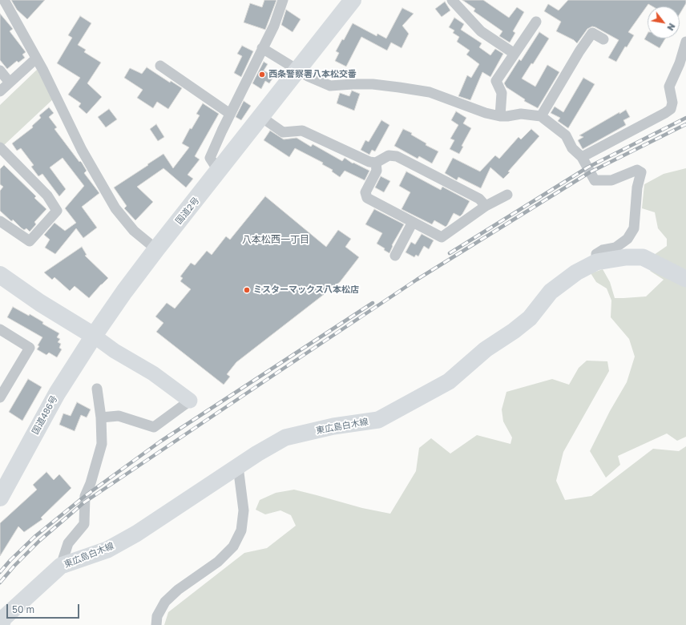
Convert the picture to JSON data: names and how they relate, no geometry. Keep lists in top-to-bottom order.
{
  "streets": {
    "highway": ["国道2号", "国道486号"],
    "main road": ["東広島白木線"]
  },
  "crossings": [
    ["国道2号", "国道486号"]
  ],
  "districts": ["八本松西一丁目"],
  "places": ["西条警察署八本松交番", "ミスターマックス八本松店"],
  "scale_bar": "50 m",
  "north": "bottom right"
}
